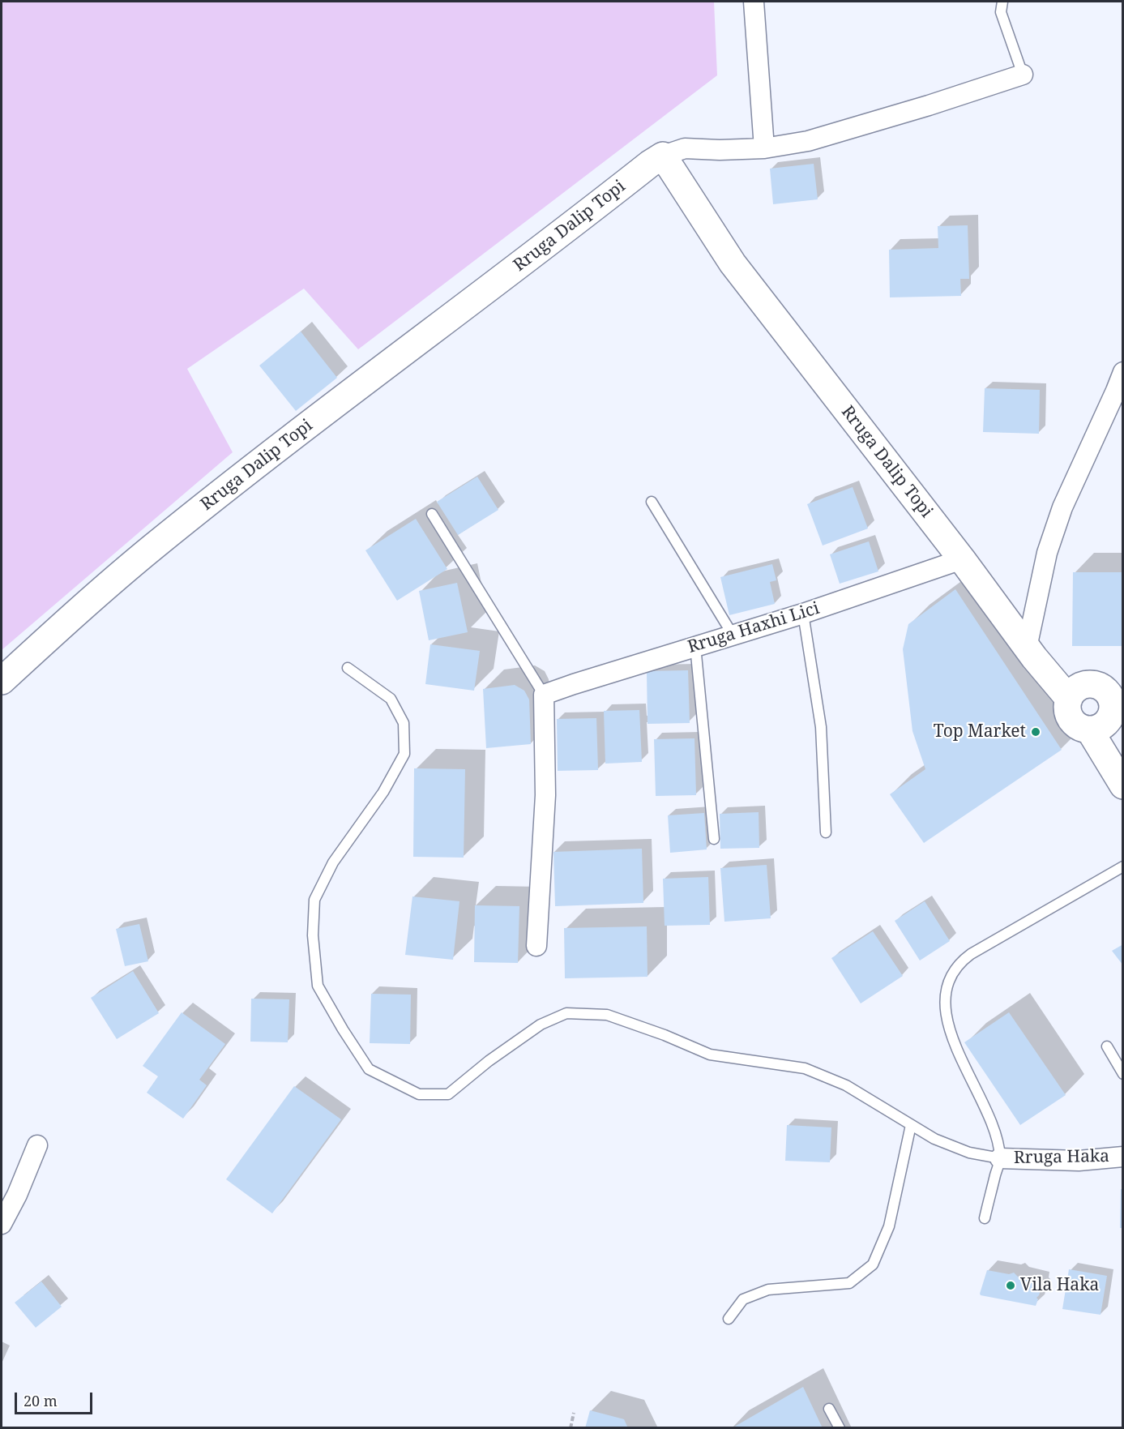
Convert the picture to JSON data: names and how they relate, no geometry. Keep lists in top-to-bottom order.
{
  "streets": {
    "street": ["Rruga Dalip Topi", "Rruga Haxhi Lici", "Rruga Haka"]
  },
  "crossings": [
    ["Rruga Dalip Topi", "Rruga Haxhi Lici"]
  ],
  "places": ["Top Market", "Vila Haka"],
  "scale_bar": "20 m"
}
